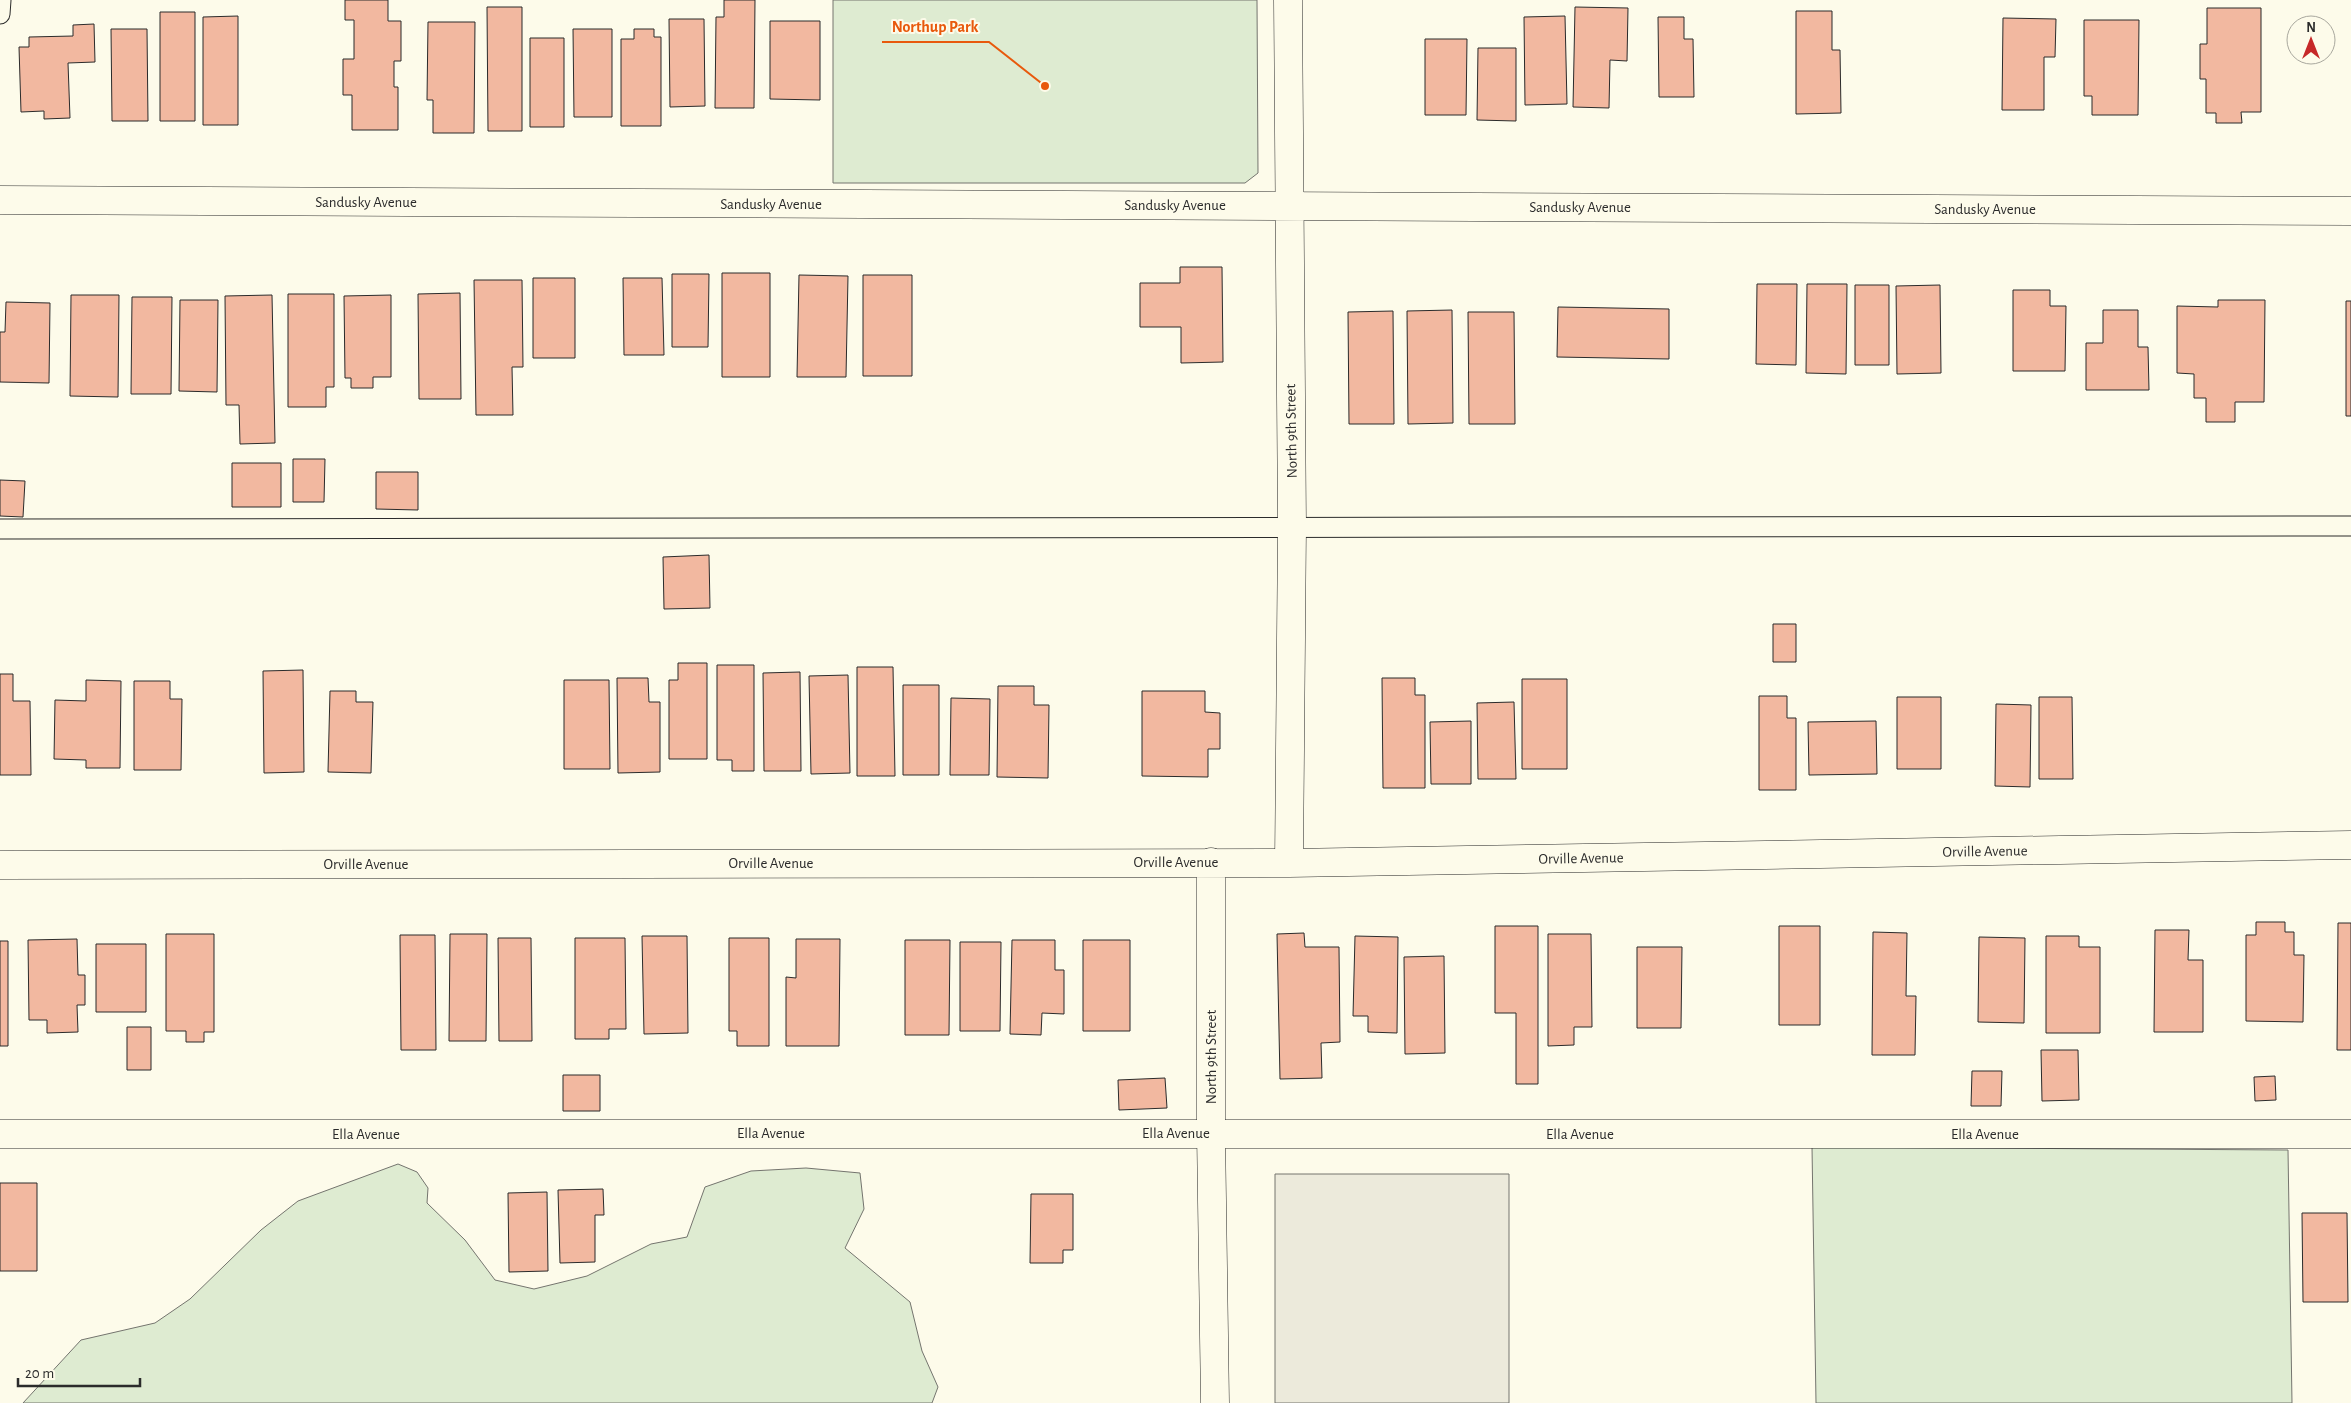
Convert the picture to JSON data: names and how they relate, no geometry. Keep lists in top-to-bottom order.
{
  "streets": {
    "street": [
      "Sandusky Avenue",
      "North 9th Street",
      "Orville Avenue",
      "Ella Avenue"
    ]
  },
  "crossings": [
    ["Sandusky Avenue", "North 9th Street"],
    ["North 9th Street", "Orville Avenue"],
    ["North 9th Street", "Ella Avenue"]
  ],
  "places": ["Northup Park"],
  "scale_bar": "20 m",
  "north": "top"
}
